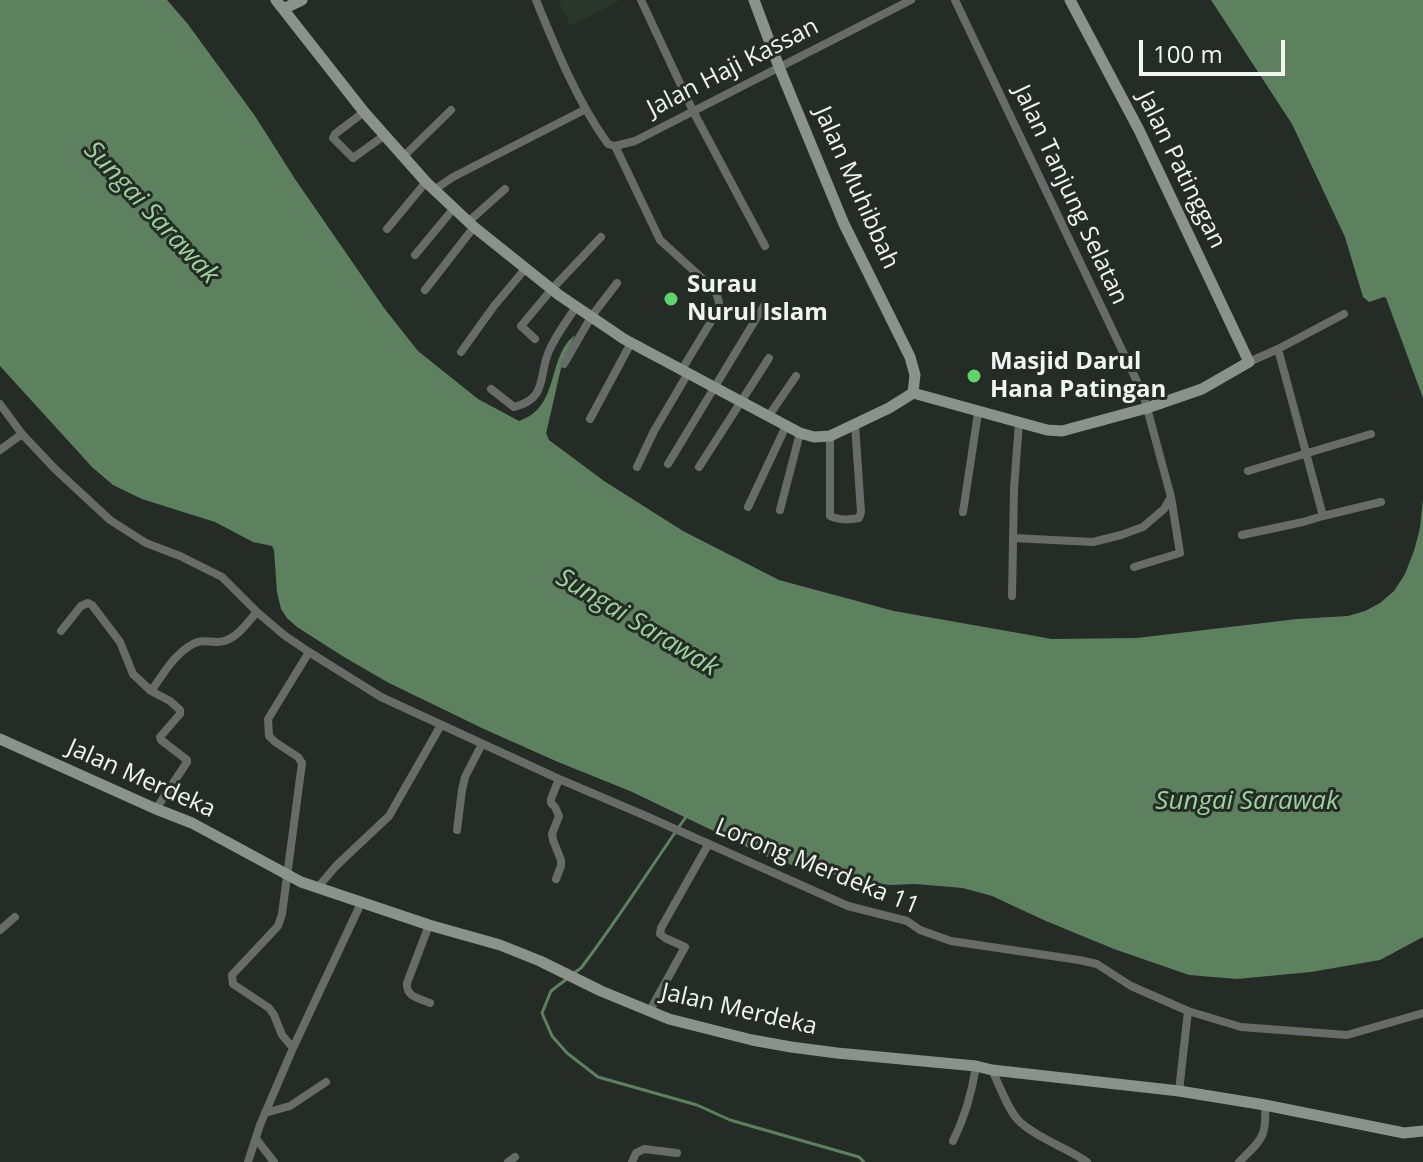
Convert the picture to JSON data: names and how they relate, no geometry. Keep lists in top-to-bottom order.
{
  "streets": {
    "main road": ["Jalan Patinggan", "Jalan Muhibbah", "Jalan Merdeka"],
    "street": ["Jalan Haji Kassan", "Jalan Tanjung Selatan", "Lorong Merdeka 11"]
  },
  "crossings": [
    ["Jalan Haji Kassan", "Jalan Muhibbah"]
  ],
  "water": ["Sungai Sarawak"],
  "places": ["Surau Nurul Islam", "Masjid Darul Hana Patingan"],
  "scale_bar": "100 m"
}
